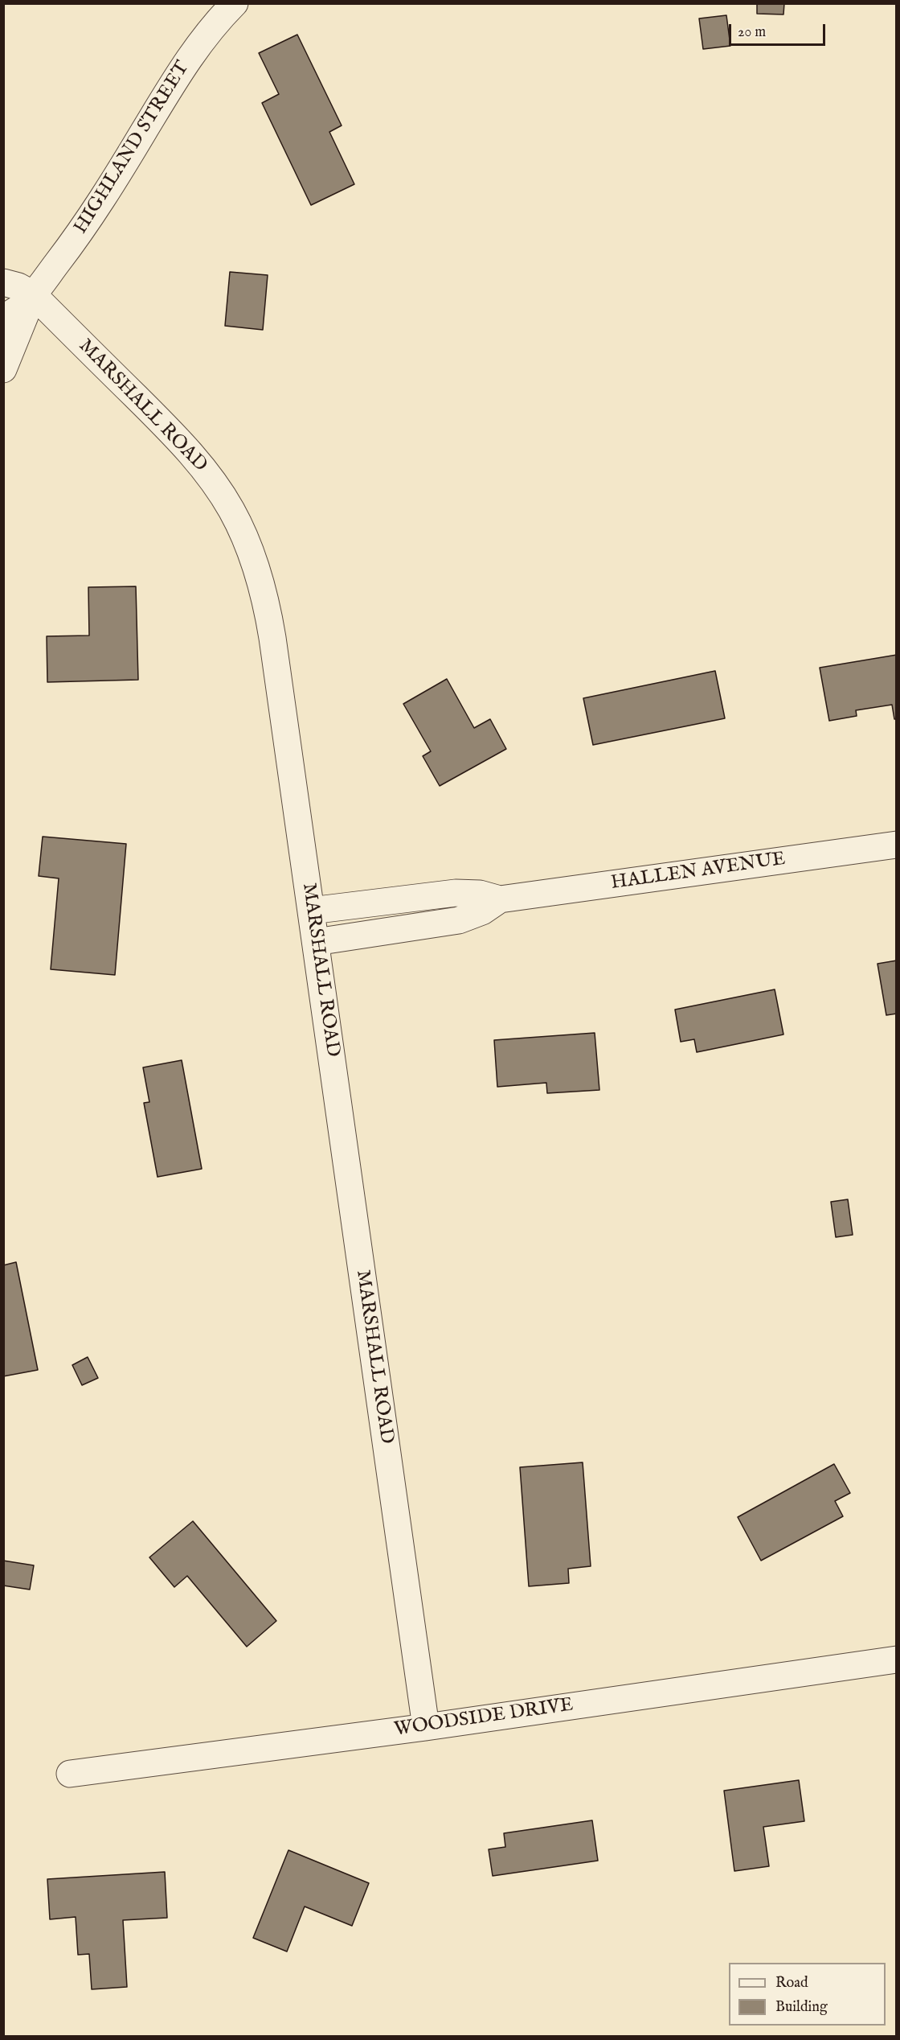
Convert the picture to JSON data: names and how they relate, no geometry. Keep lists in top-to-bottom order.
{
  "streets": {
    "street": [
      "HIGHLAND STREET",
      "MARSHALL ROAD",
      "HALLEN AVENUE",
      "WOODSIDE DRIVE"
    ]
  },
  "crossings": [
    ["HIGHLAND STREET", "MARSHALL ROAD"],
    ["MARSHALL ROAD", "HALLEN AVENUE"],
    ["MARSHALL ROAD", "WOODSIDE DRIVE"]
  ],
  "legend": ["Road", "Building"],
  "scale_bar": "20 m"
}
